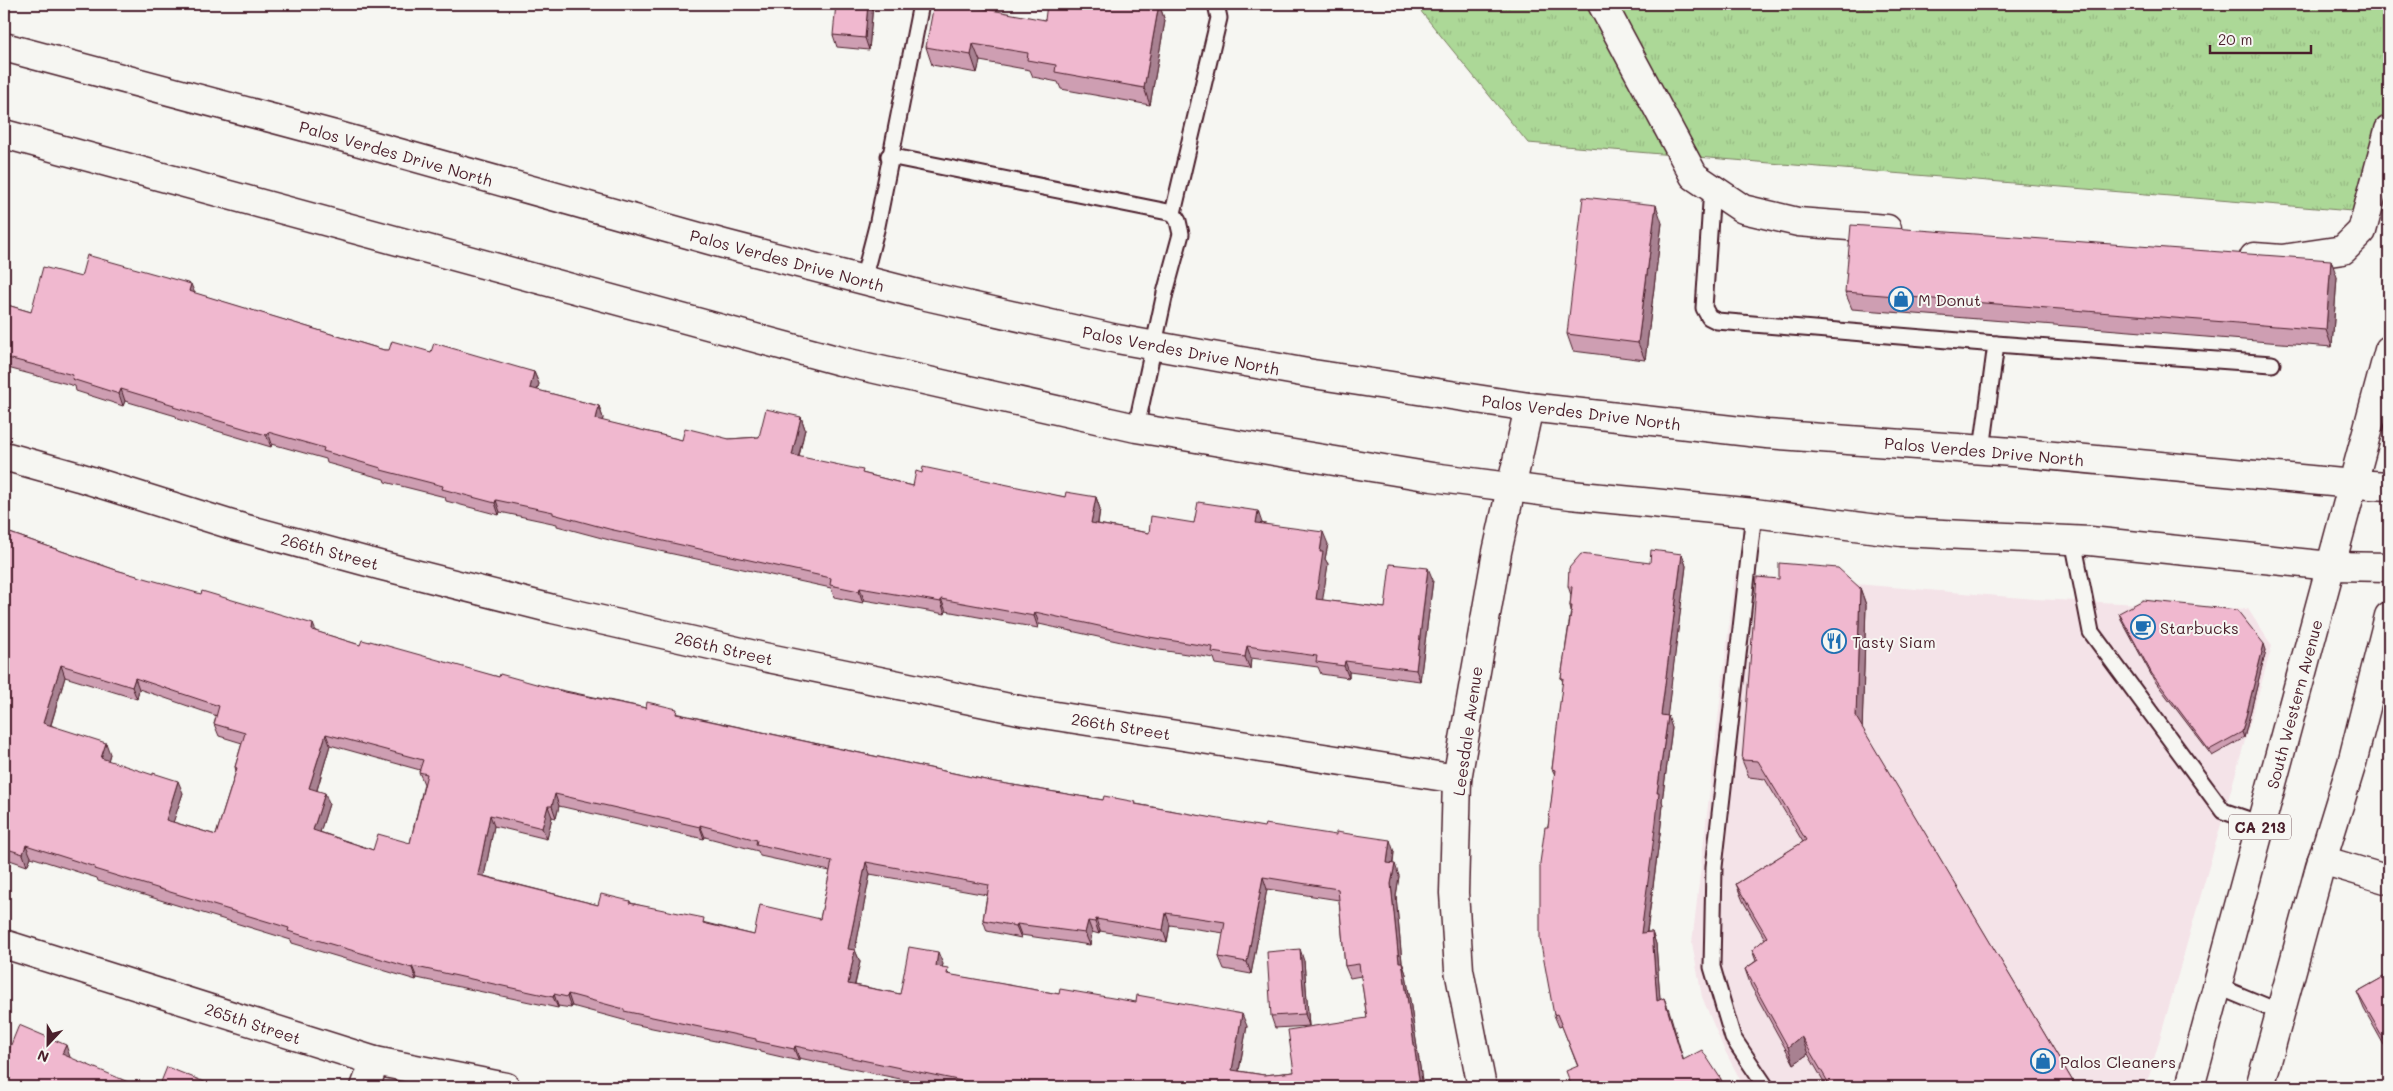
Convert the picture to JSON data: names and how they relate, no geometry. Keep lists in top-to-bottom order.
{
  "streets": {
    "main road": [
      "Palos Verdes Drive North",
      "266th Street",
      "South Western Avenue",
      "Leesdale Avenue",
      "CA 213",
      "265th Street"
    ]
  },
  "crossings": [
    ["Palos Verdes Drive North", "South Western Avenue"],
    ["Palos Verdes Drive North", "Leesdale Avenue"],
    ["266th Street", "Leesdale Avenue"]
  ],
  "places": {
    "shop": ["M Donut", "Palos Cleaners"],
    "cafe": ["Starbucks"],
    "restaurant": ["Tasty Siam"]
  },
  "scale_bar": "20 m",
  "north": "bottom"
}
